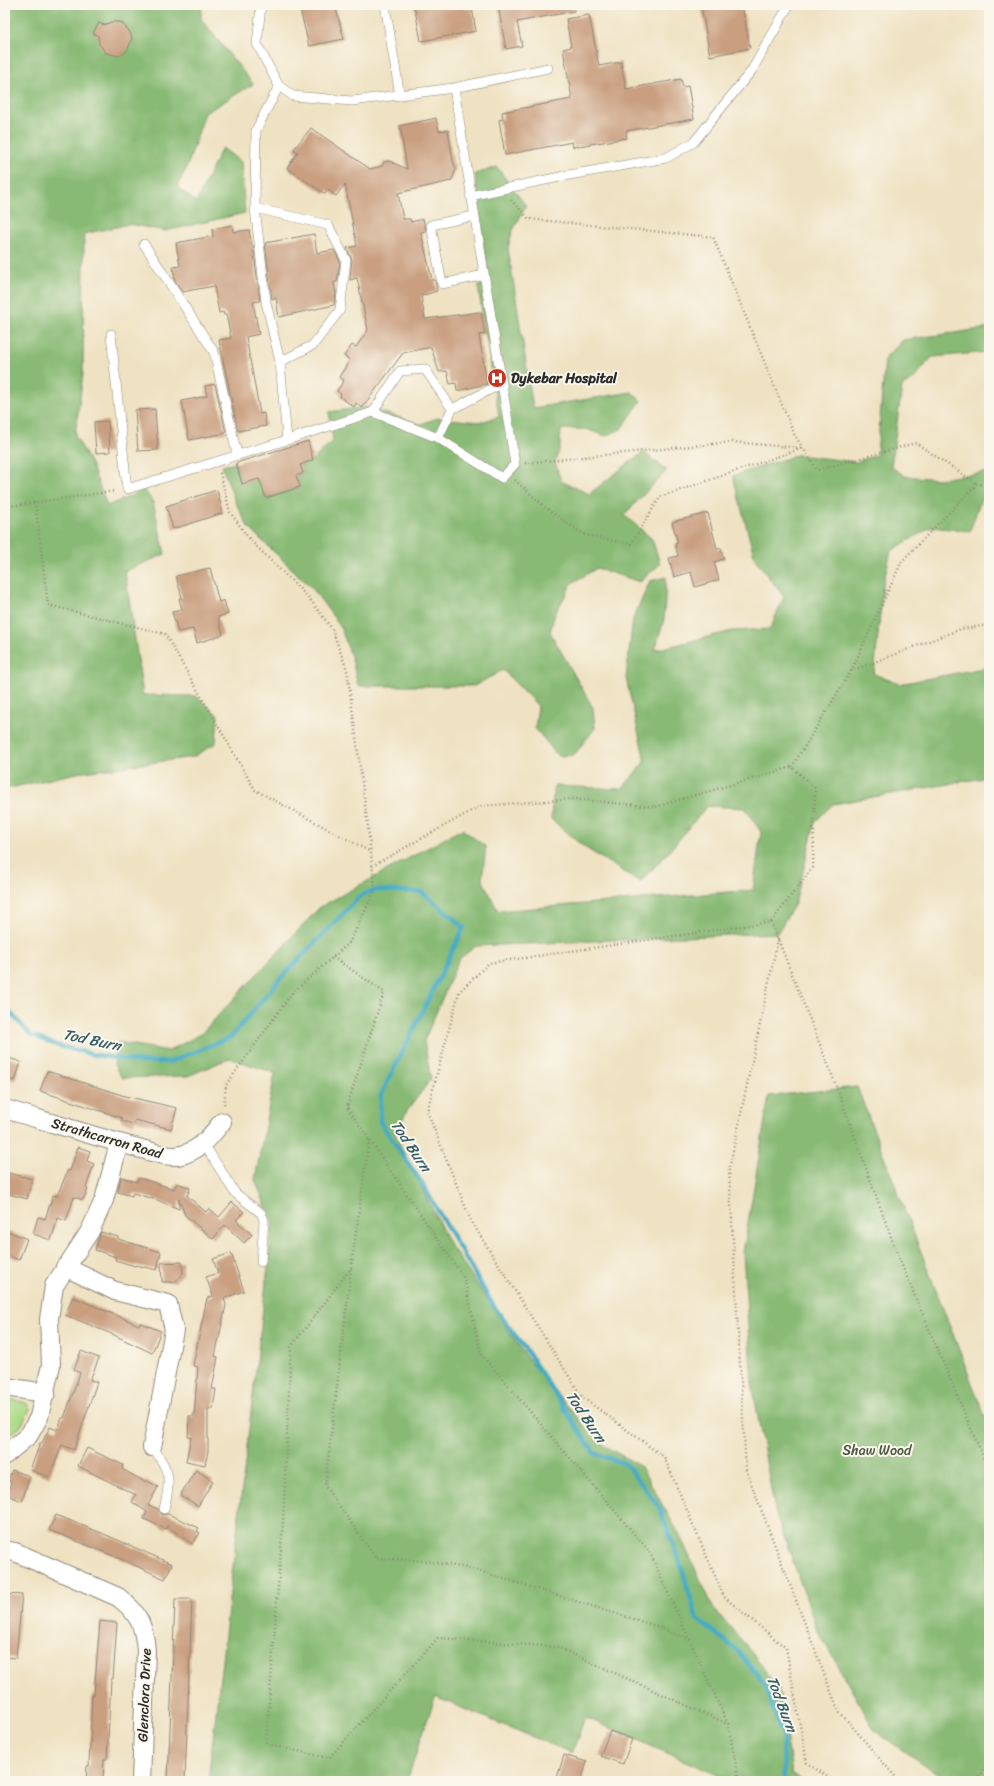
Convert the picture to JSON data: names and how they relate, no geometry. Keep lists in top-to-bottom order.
{
  "streets": {
    "street": ["Strathcarron Road", "Glenclora Drive"]
  },
  "water": ["Tod Burn"],
  "parks": ["Shaw Wood"],
  "places": {
    "hospital": ["Dykebar Hospital"]
  }
}
